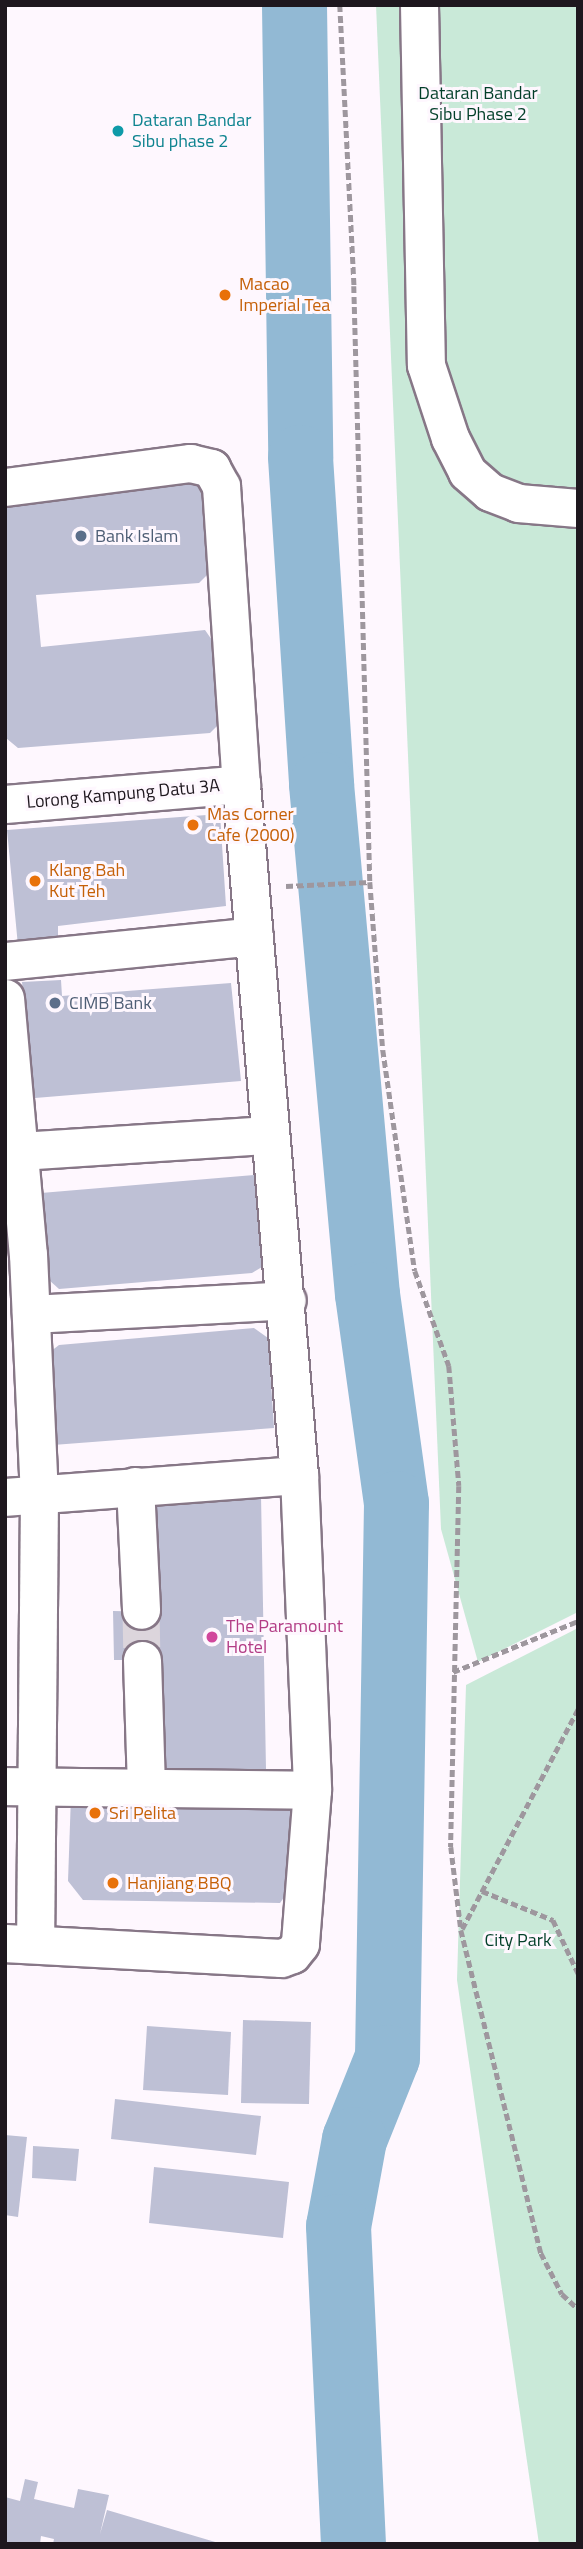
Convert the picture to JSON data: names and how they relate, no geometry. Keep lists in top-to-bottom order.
{
  "streets": {
    "street": ["Lorong Kampung Datu 3A"]
  },
  "parks": ["Dataran Bandar Sibu Phase 2", "City Park"],
  "places": [
    "Dataran Bandar Sibu phase 2",
    "Macao Imperial Tea",
    "Bank Islam",
    "Mas Corner Cafe (2000)",
    "Klang Bah Kut Teh",
    "CIMB Bank",
    "The Paramount Hotel",
    "Sri Pelita",
    "Hanjiang BBQ"
  ]
}
